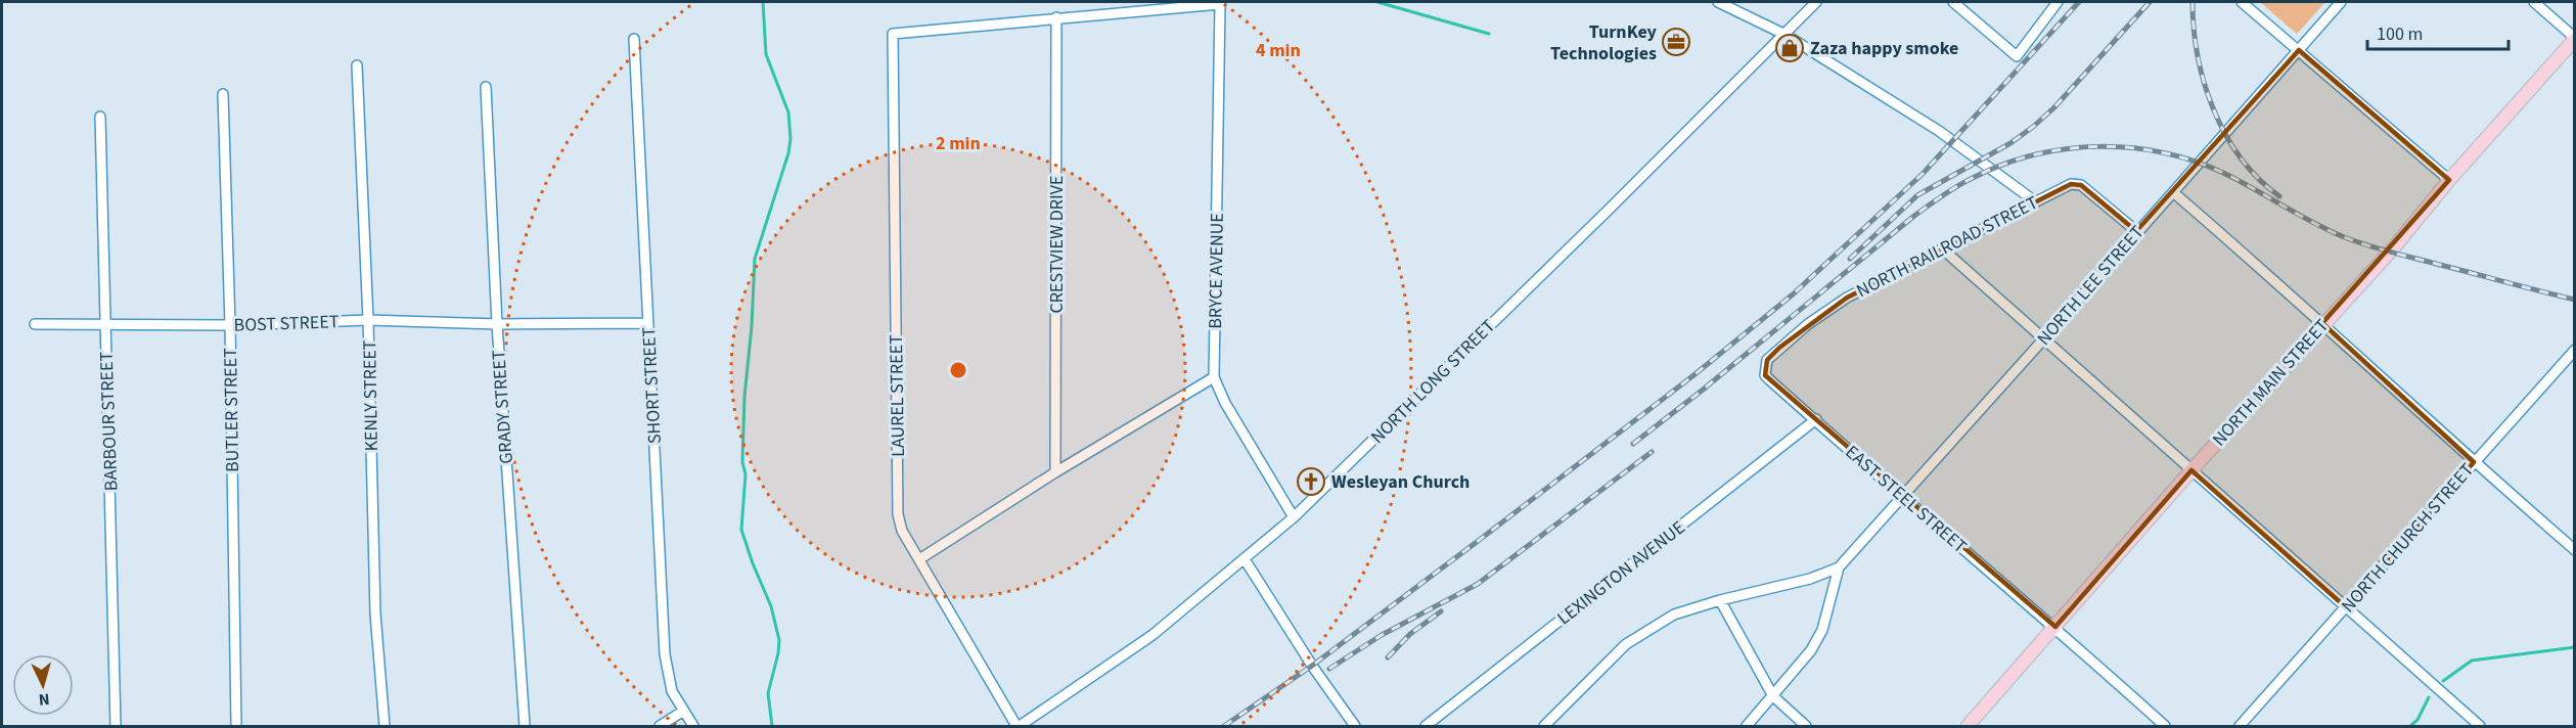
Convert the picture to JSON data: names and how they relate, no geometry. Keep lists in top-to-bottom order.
{
  "streets": {
    "main road": ["NORTH MAIN STREET"],
    "street": [
      "CRESTVIEW DRIVE",
      "NORTH RAILROAD STREET",
      "BRYCE AVENUE",
      "NORTH LEE STREET",
      "BOST STREET",
      "NORTH LONG STREET",
      "SHORT STREET",
      "KENLY STREET",
      "LAUREL STREET",
      "GRADY STREET",
      "BUTLER STREET",
      "BARBOUR STREET",
      "EAST STEEL STREET",
      "NORTH CHURCH STREET",
      "LEXINGTON AVENUE"
    ]
  },
  "crossings": [
    ["CRESTVIEW DRIVE", "BRYCE AVENUE"],
    ["CRESTVIEW DRIVE", "LAUREL STREET"],
    ["NORTH RAILROAD STREET", "NORTH LEE STREET"],
    ["NORTH RAILROAD STREET", "EAST STEEL STREET"],
    ["BRYCE AVENUE", "NORTH LONG STREET"],
    ["BRYCE AVENUE", "LAUREL STREET"],
    ["NORTH LEE STREET", "EAST STEEL STREET"],
    ["BOST STREET", "SHORT STREET"],
    ["BOST STREET", "KENLY STREET"],
    ["BOST STREET", "GRADY STREET"],
    ["BOST STREET", "BUTLER STREET"],
    ["BOST STREET", "BARBOUR STREET"],
    ["NORTH LONG STREET", "LAUREL STREET"],
    ["NORTH MAIN STREET", "EAST STEEL STREET"],
    ["EAST STEEL STREET", "LEXINGTON AVENUE"]
  ],
  "places": {
    "office": ["TurnKey Technologies"],
    "shop": ["Zaza happy smoke"],
    "church": ["Wesleyan Church"]
  },
  "scale_bar": "100 m",
  "north": "bottom",
  "rings": ["4 min", "2 min"]
}
